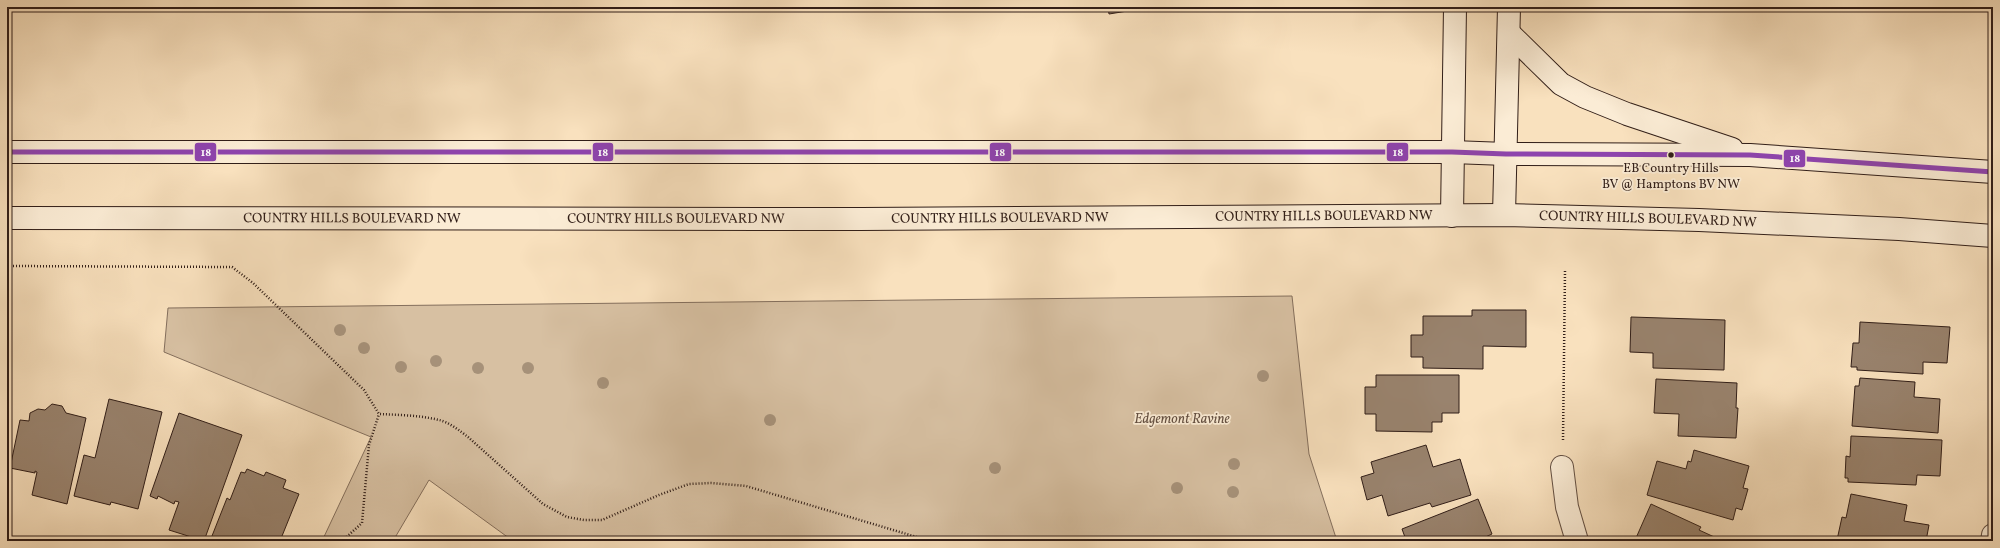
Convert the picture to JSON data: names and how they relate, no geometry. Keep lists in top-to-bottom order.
{
  "streets": {
    "main road": ["COUNTRY HILLS BOULEVARD NW"]
  },
  "parks": ["Edgemont Ravine"],
  "places": ["EB Country Hills BV @ Hamptons BV NW"],
  "lines": ["transit line 18"]
}
